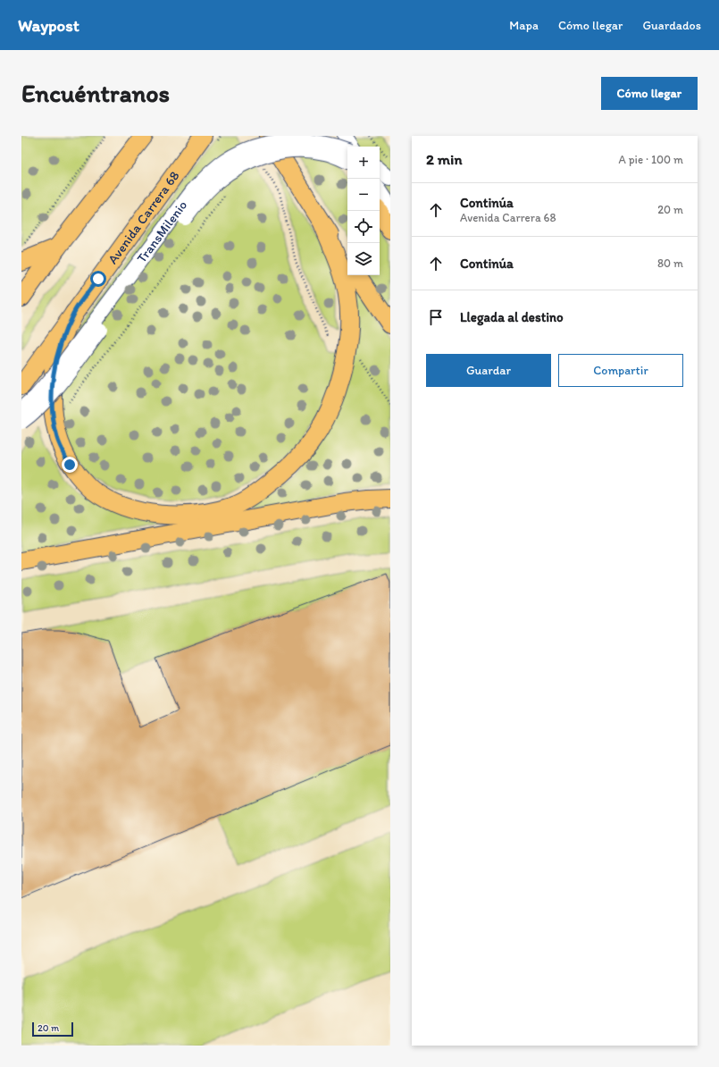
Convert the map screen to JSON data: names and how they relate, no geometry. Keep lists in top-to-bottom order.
{
  "streets": {
    "main road": ["Avenida Carrera 68"],
    "lane": ["TransMilenio"]
  },
  "scale_bar": "20 m",
  "page": {
    "header": "Waypost",
    "nav": ["Mapa", "Cómo llegar", "Guardados"],
    "buttons": [
      "Cómo llegar",
      ["Guardar", "Compartir"]
    ],
    "title": "Encuéntranos",
    "heading": ["2 min", "A pie · 100 m"],
    "map_buttons": ["+", "−"],
    "list": [
      ["Continúa", "Avenida Carrera 68", "20 m"],
      ["Continúa", "80 m"],
      "Llegada al destino"
    ],
    "scale": "20 m"
  }
}
